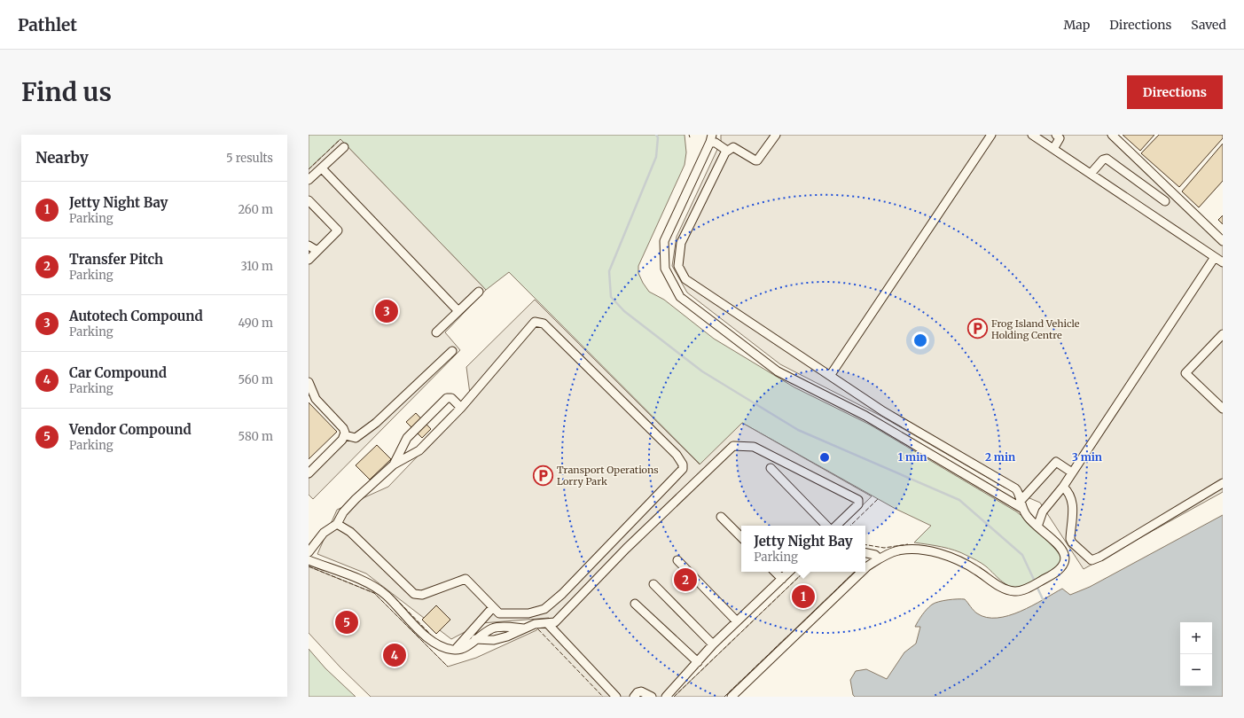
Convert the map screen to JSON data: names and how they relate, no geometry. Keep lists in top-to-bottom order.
{
  "places": {
    "parking": ["Frog Island Vehicle Holding Centre", "Transport Operations Lorry Park"]
  },
  "page": {
    "header": "Pathlet",
    "nav": ["Map", "Directions", "Saved"],
    "buttons": "Directions",
    "title": "Find us",
    "heading": ["Nearby", "5 results"],
    "list": [
      {
        "mark": "1",
        "name": "Jetty Night Bay",
        "note": "Parking",
        "value": "260 m"
      },
      {
        "mark": "2",
        "name": "Transfer Pitch",
        "note": "Parking",
        "value": "310 m"
      },
      {
        "mark": "3",
        "name": "Autotech Compound",
        "note": "Parking",
        "value": "490 m"
      },
      {
        "mark": "4",
        "name": "Car Compound",
        "note": "Parking",
        "value": "560 m"
      },
      {
        "mark": "5",
        "name": "Vendor Compound",
        "note": "Parking",
        "value": "580 m"
      }
    ],
    "pins": [
      "3",
      "2",
      "1",
      "5",
      "4"
    ],
    "popup": ["Jetty Night Bay", "Parking"],
    "map_buttons": ["+", "−"]
  },
  "rings": ["1 min", "2 min", "3 min"]
}
